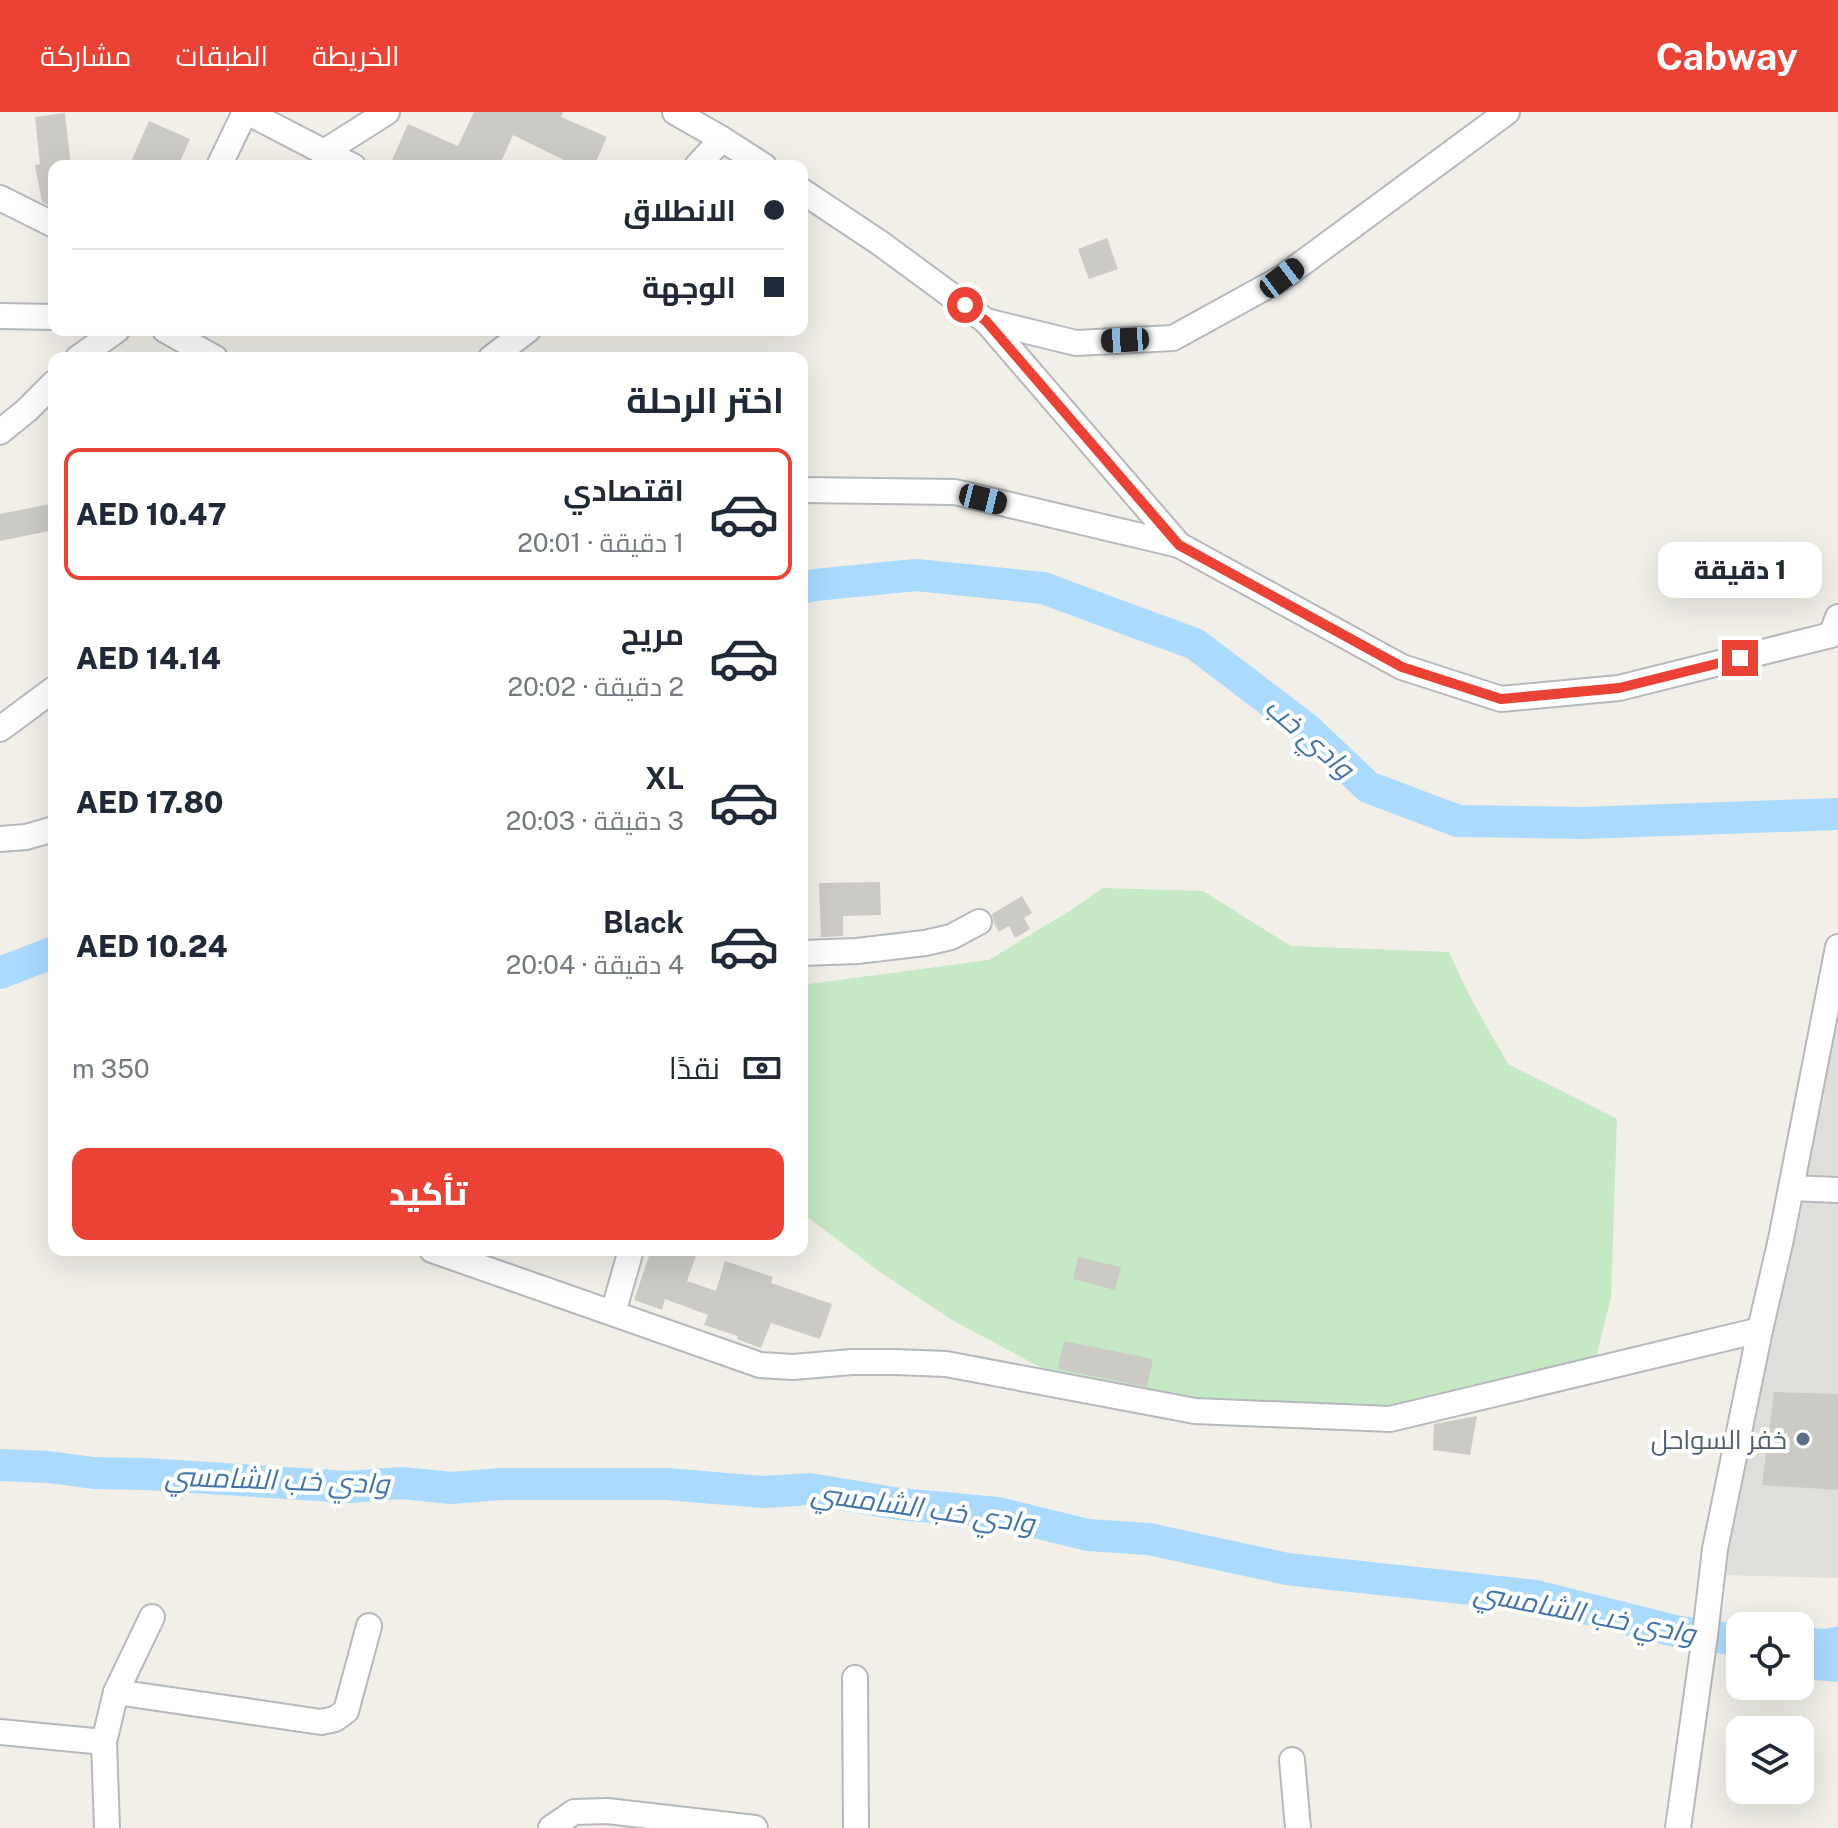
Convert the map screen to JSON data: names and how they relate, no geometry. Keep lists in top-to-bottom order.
{
  "water": ["وادي خب", "وادي خب الشامسي"],
  "places": ["خفر السواحل"],
  "page": {
    "header": "Cabway",
    "nav": ["الخريطة", "الطبقات", "مشاركة"],
    "banner": ["الانطلاق", "الوجهة"],
    "heading": "اختر الرحلة",
    "list": [
      {
        "name": "اقتصادي",
        "note": "1 دقيقة · 20:01",
        "value": "AED 10.47"
      },
      {
        "name": "مريح",
        "note": "2 دقيقة · 20:02",
        "value": "AED 14.14"
      },
      {
        "name": "XL",
        "note": "3 دقيقة · 20:03",
        "value": "AED 17.80"
      },
      {
        "name": "Black",
        "note": "4 دقيقة · 20:04",
        "value": "AED 10.24"
      }
    ],
    "bubble": "1 دقيقة",
    "pay": ["نقدًا", "350 m"],
    "buttons": "تأكيد"
  }
}
